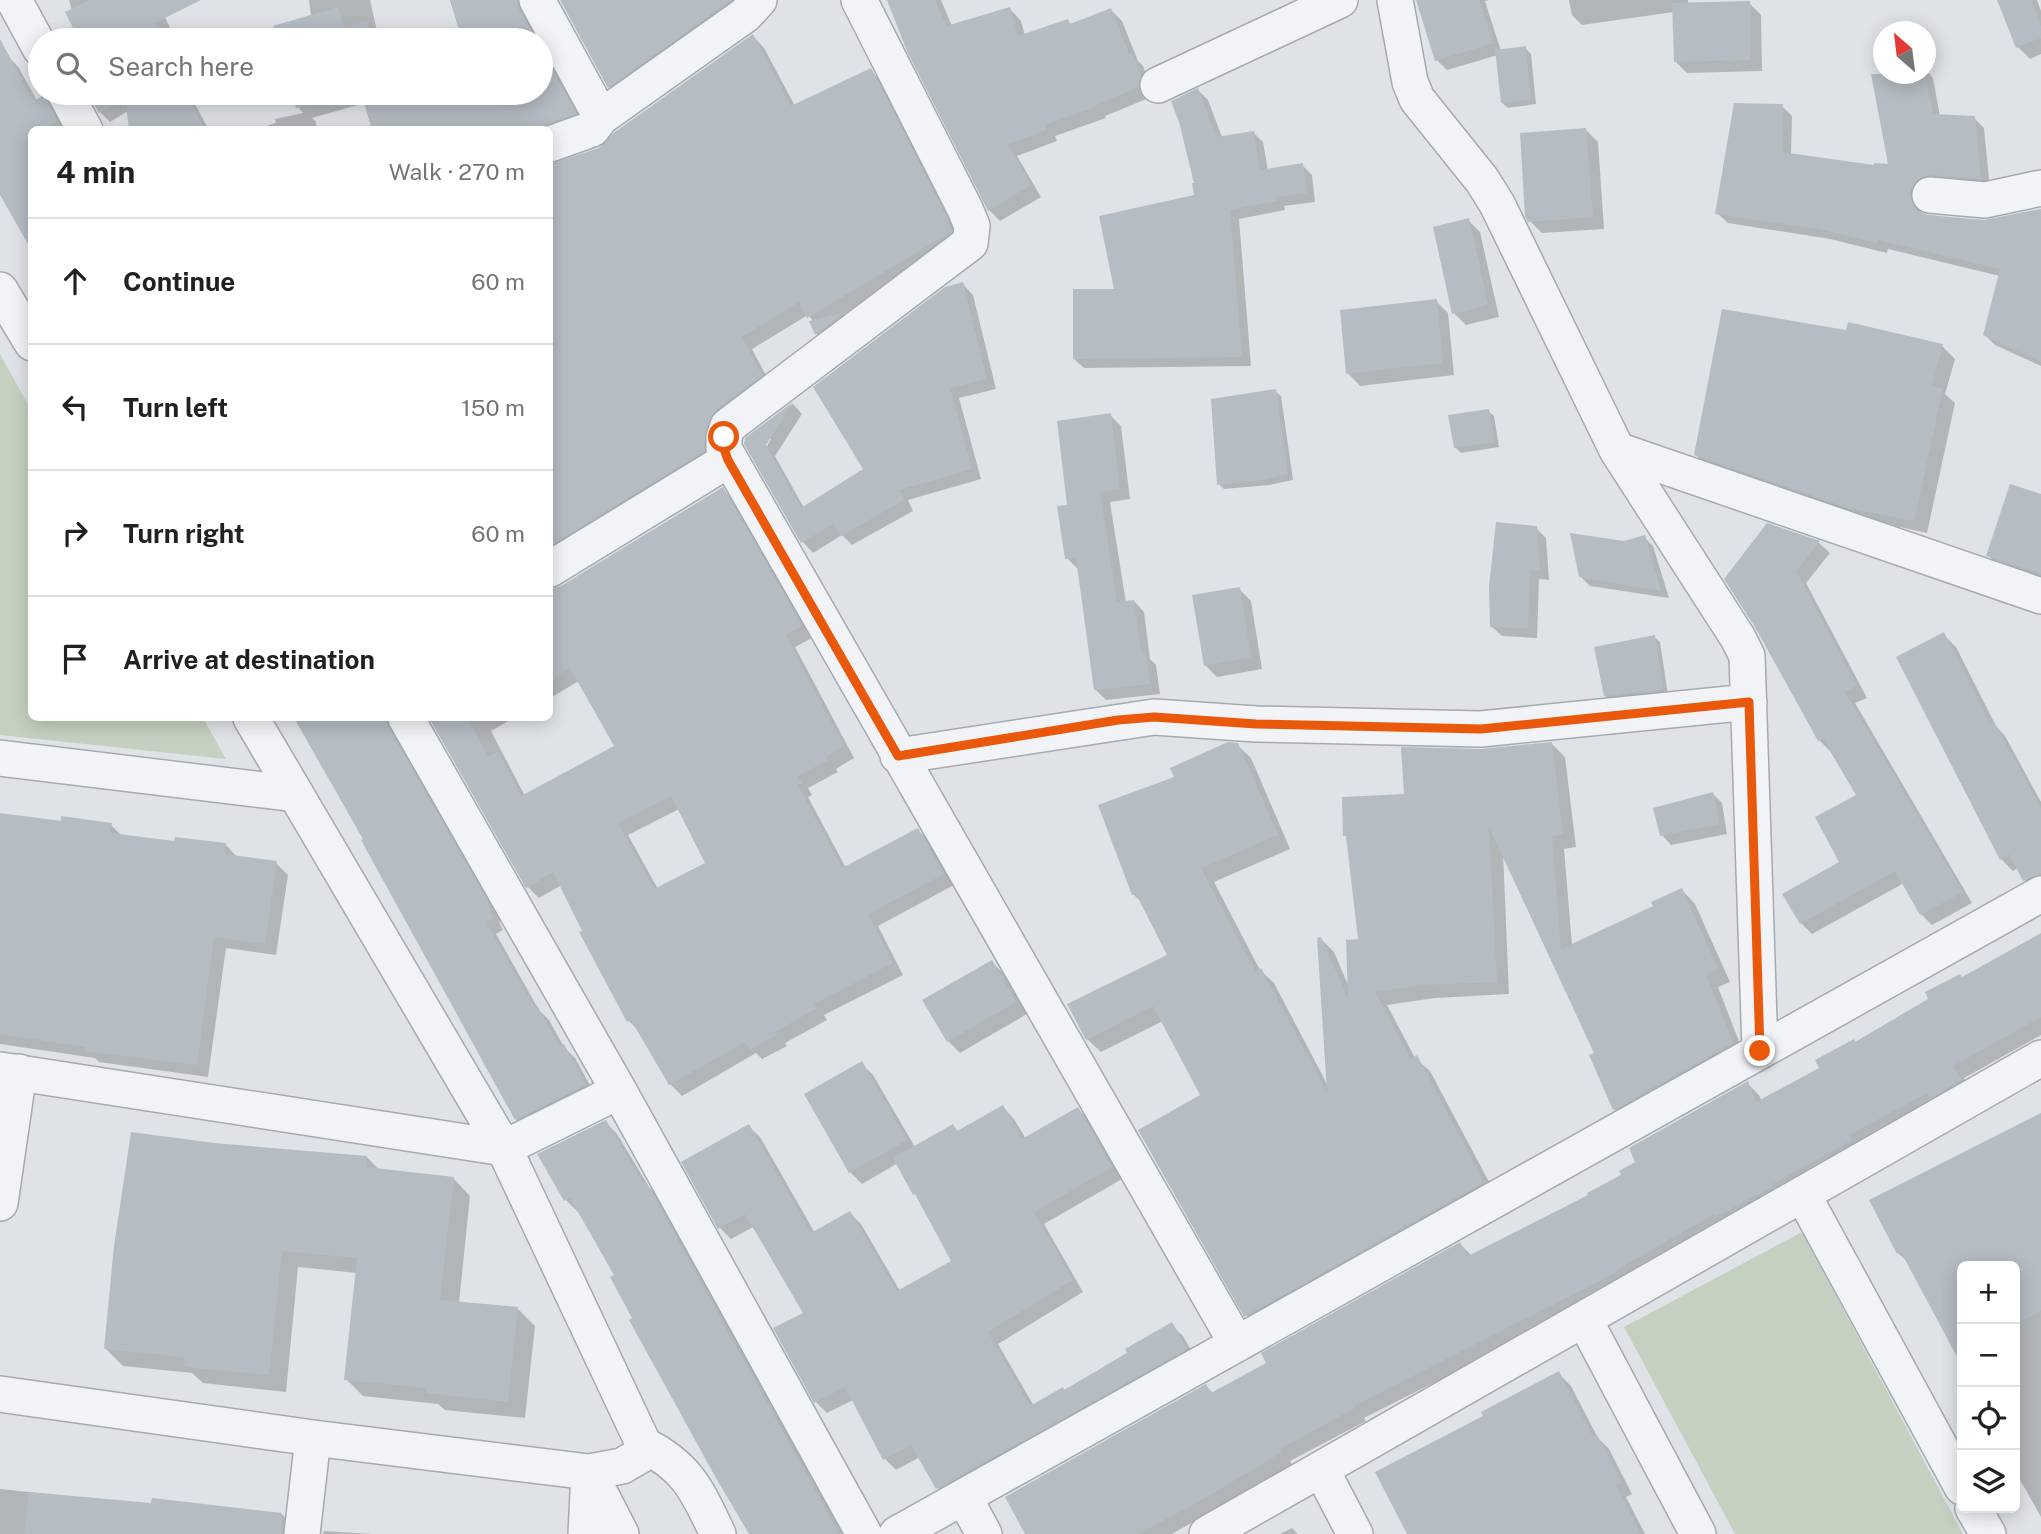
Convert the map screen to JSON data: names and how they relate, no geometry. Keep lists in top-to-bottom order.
{
  "north": "top left",
  "page": {
    "search": "Search here",
    "heading": ["4 min", "Walk · 270 m"],
    "list": [
      ["Continue", "60 m"],
      ["Turn left", "150 m"],
      ["Turn right", "60 m"],
      "Arrive at destination"
    ],
    "map_buttons": ["+", "−"]
  }
}
